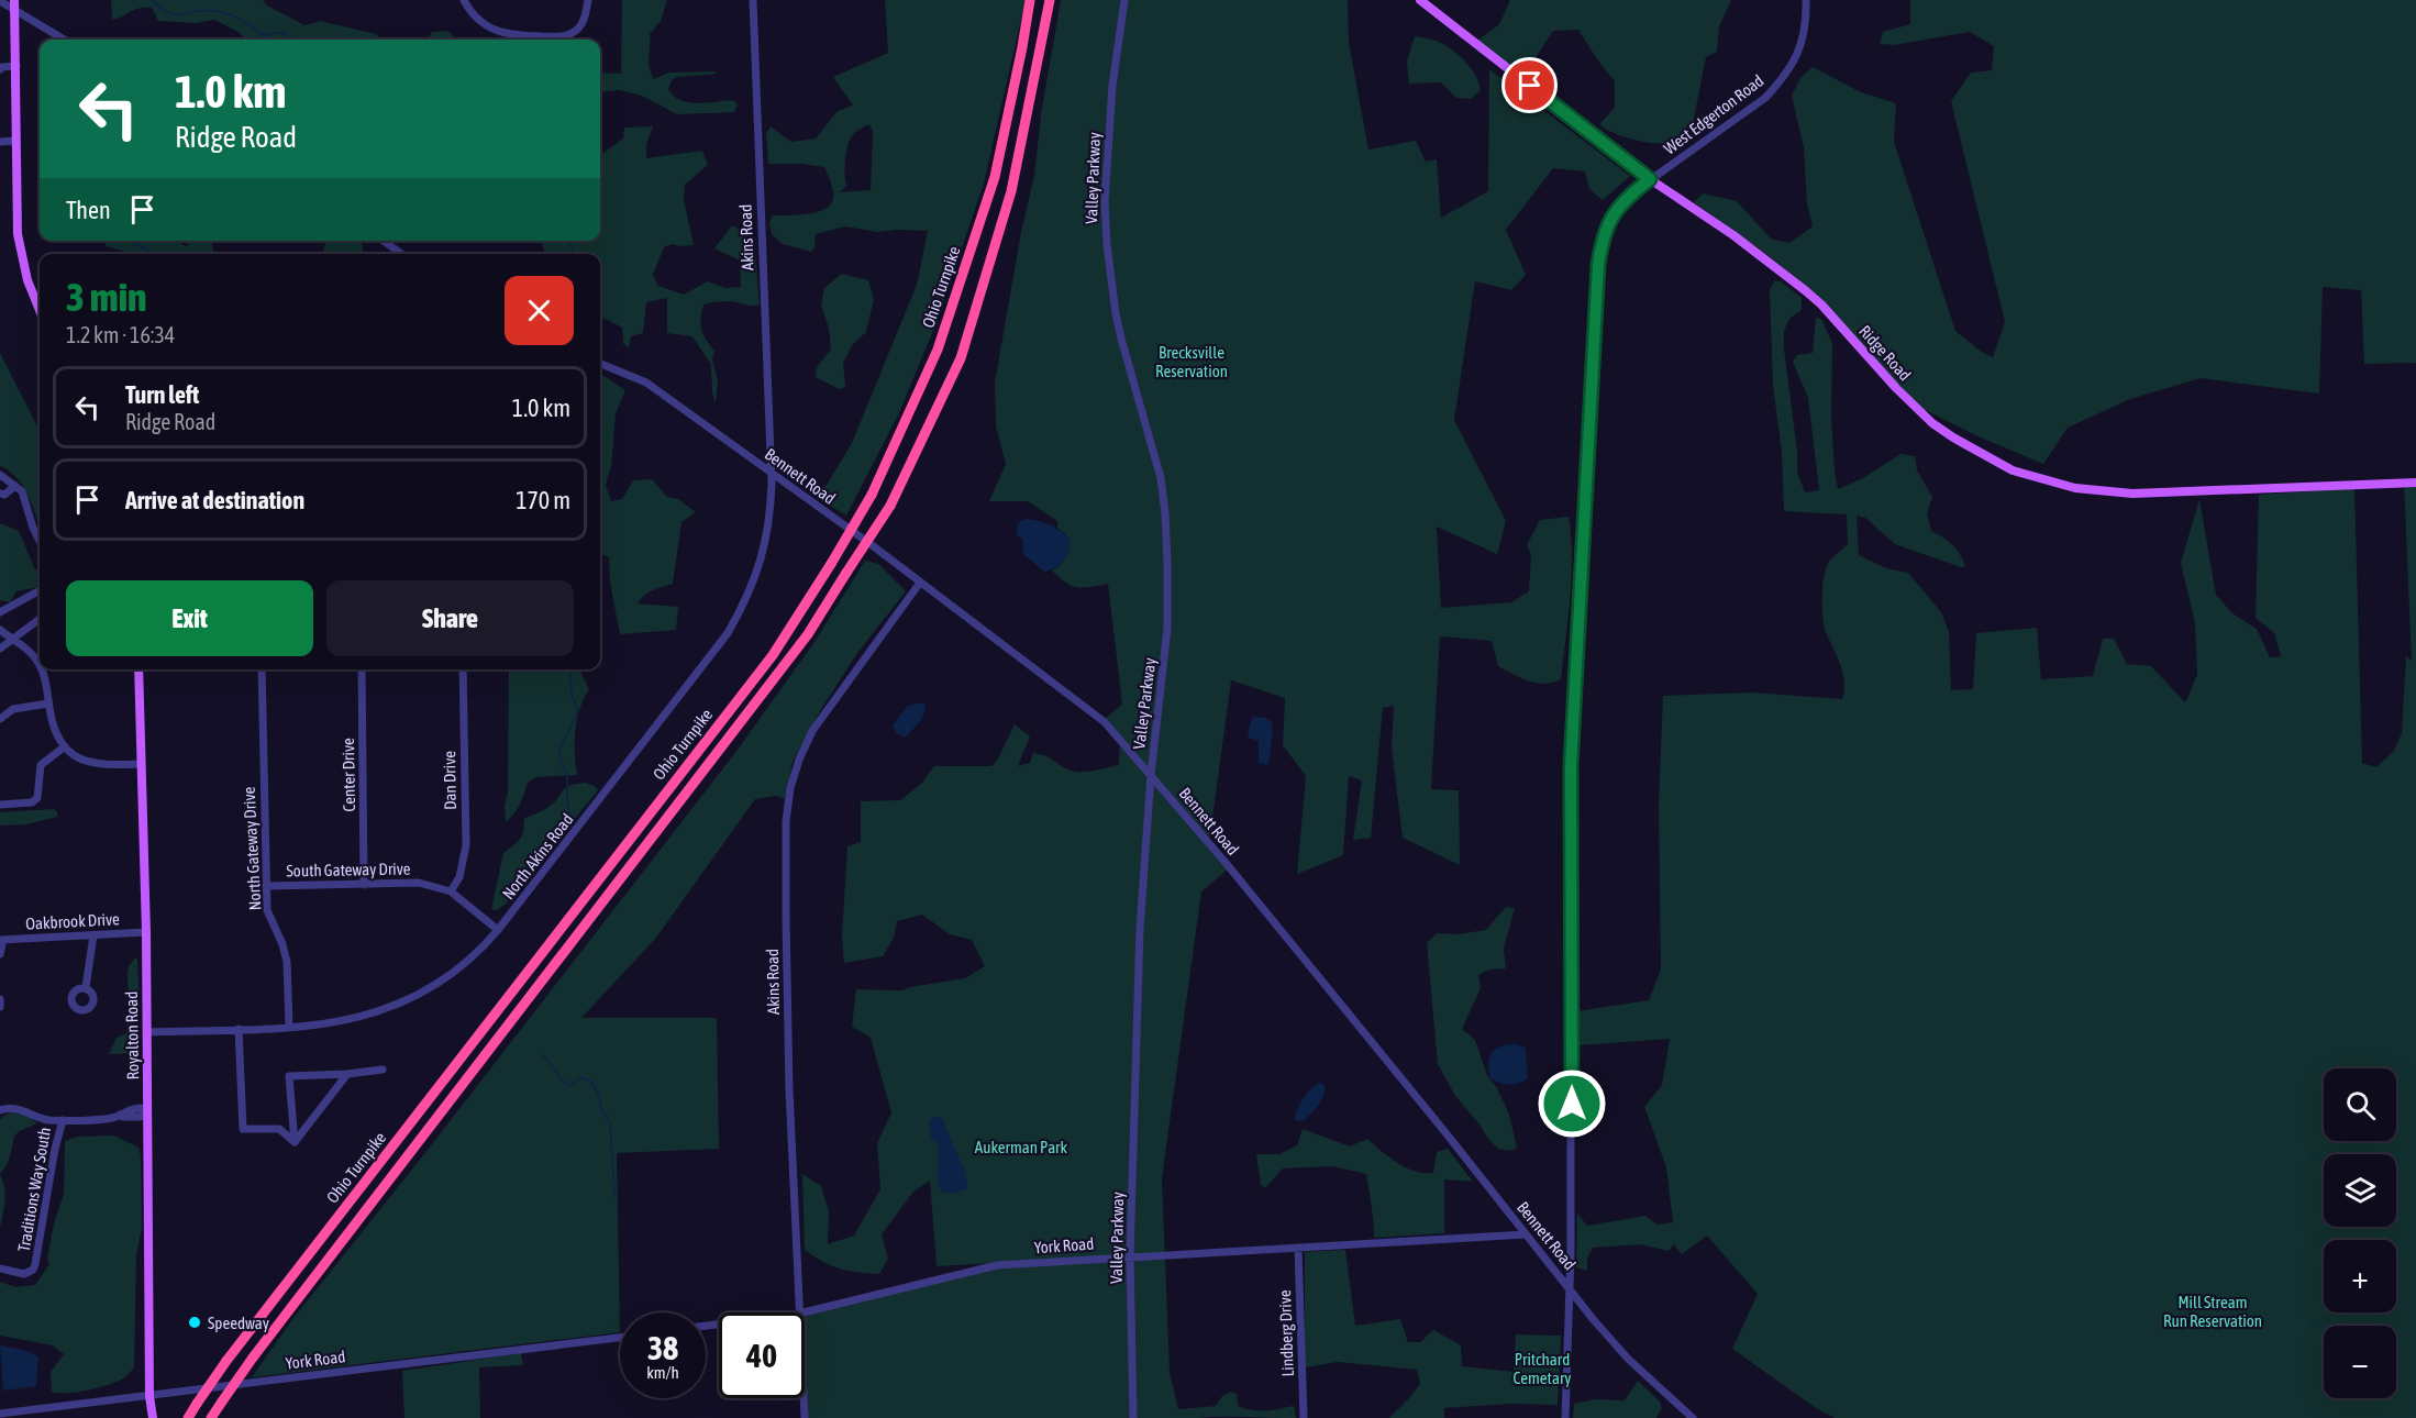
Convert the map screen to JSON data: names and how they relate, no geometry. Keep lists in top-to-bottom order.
{
  "streets": {
    "highway": ["Ohio Turnpike"],
    "main road": ["Ridge Road", "Royalton Road"],
    "street": [
      "West Edgerton Road",
      "Valley Parkway",
      "Akins Road",
      "Bennett Road",
      "Center Drive",
      "Dan Drive",
      "North Gateway Drive",
      "North Akins Road",
      "South Gateway Drive",
      "Oakbrook Drive",
      "Traditions Way South",
      "York Road",
      "Lindberg Drive"
    ]
  },
  "crossings": [
    ["West Edgerton Road", "Ridge Road"],
    ["West Edgerton Road", "Bennett Road"],
    ["Valley Parkway", "Bennett Road"],
    ["Valley Parkway", "York Road"],
    ["Akins Road", "Bennett Road"],
    ["Akins Road", "North Akins Road"],
    ["Bennett Road", "North Akins Road"],
    ["Bennett Road", "York Road"],
    ["Center Drive", "South Gateway Drive"],
    ["Dan Drive", "South Gateway Drive"],
    ["North Gateway Drive", "North Akins Road"],
    ["North Gateway Drive", "South Gateway Drive"],
    ["North Akins Road", "South Gateway Drive"],
    ["North Akins Road", "Royalton Road"],
    ["Oakbrook Drive", "Royalton Road"],
    ["Royalton Road", "York Road"],
    ["York Road", "Lindberg Drive"]
  ],
  "parks": [
    "Brecksville Reservation",
    "Aukerman Park",
    "Mill Stream Run Reservation",
    "Pritchard Cemetary"
  ],
  "places": ["Speedway"],
  "page": {
    "turn": ["1.0 km", "Ridge Road"],
    "then": "Then",
    "heading": ["3 min", "1.2 km · 16:34"],
    "list": [
      {
        "name": "Turn left",
        "note": "Ridge Road",
        "value": "1.0 km"
      },
      {
        "name": "Arrive at destination",
        "value": "170 m"
      }
    ],
    "buttons": ["Exit", "Share"],
    "map_buttons": ["+", "−"],
    "speed": "38 km/h",
    "limit": "40"
  }
}
